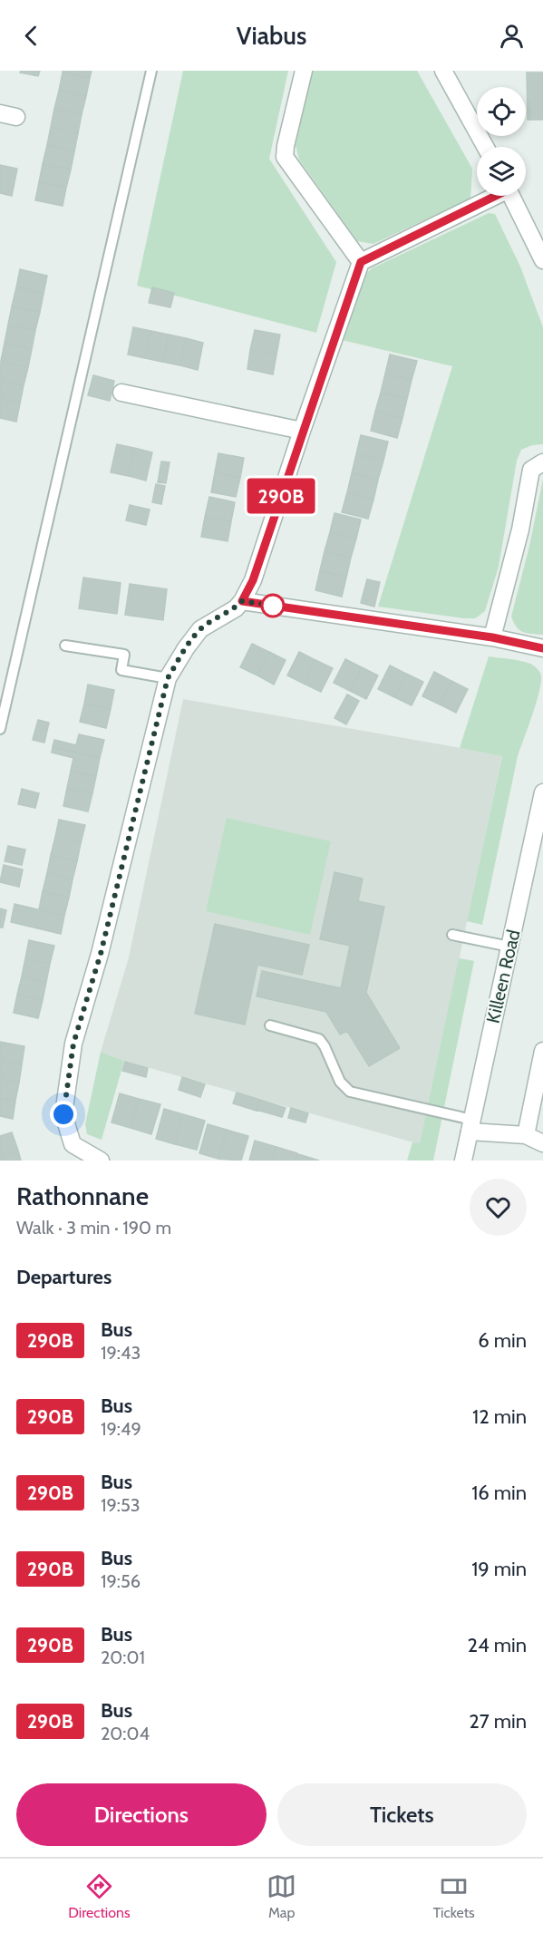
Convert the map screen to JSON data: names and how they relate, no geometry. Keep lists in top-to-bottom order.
{
  "streets": {
    "street": ["Killeen Road"]
  },
  "lines": ["bus line 290B"],
  "page": {
    "header": "Viabus",
    "on_map": "290B",
    "heading": [
      ["Rathonnane", "Walk · 3 min · 190 m"],
      "Departures"
    ],
    "list": [
      {
        "mark": "290B",
        "name": "Bus",
        "note": "19:43",
        "value": "6 min"
      },
      {
        "mark": "290B",
        "name": "Bus",
        "note": "19:49",
        "value": "12 min"
      },
      {
        "mark": "290B",
        "name": "Bus",
        "note": "19:53",
        "value": "16 min"
      },
      {
        "mark": "290B",
        "name": "Bus",
        "note": "19:56",
        "value": "19 min"
      },
      {
        "mark": "290B",
        "name": "Bus",
        "note": "20:01",
        "value": "24 min"
      },
      {
        "mark": "290B",
        "name": "Bus",
        "note": "20:04",
        "value": "27 min"
      }
    ],
    "buttons": ["Directions", "Tickets"],
    "tabs": ["Directions", "Map", "Tickets"]
  }
}
